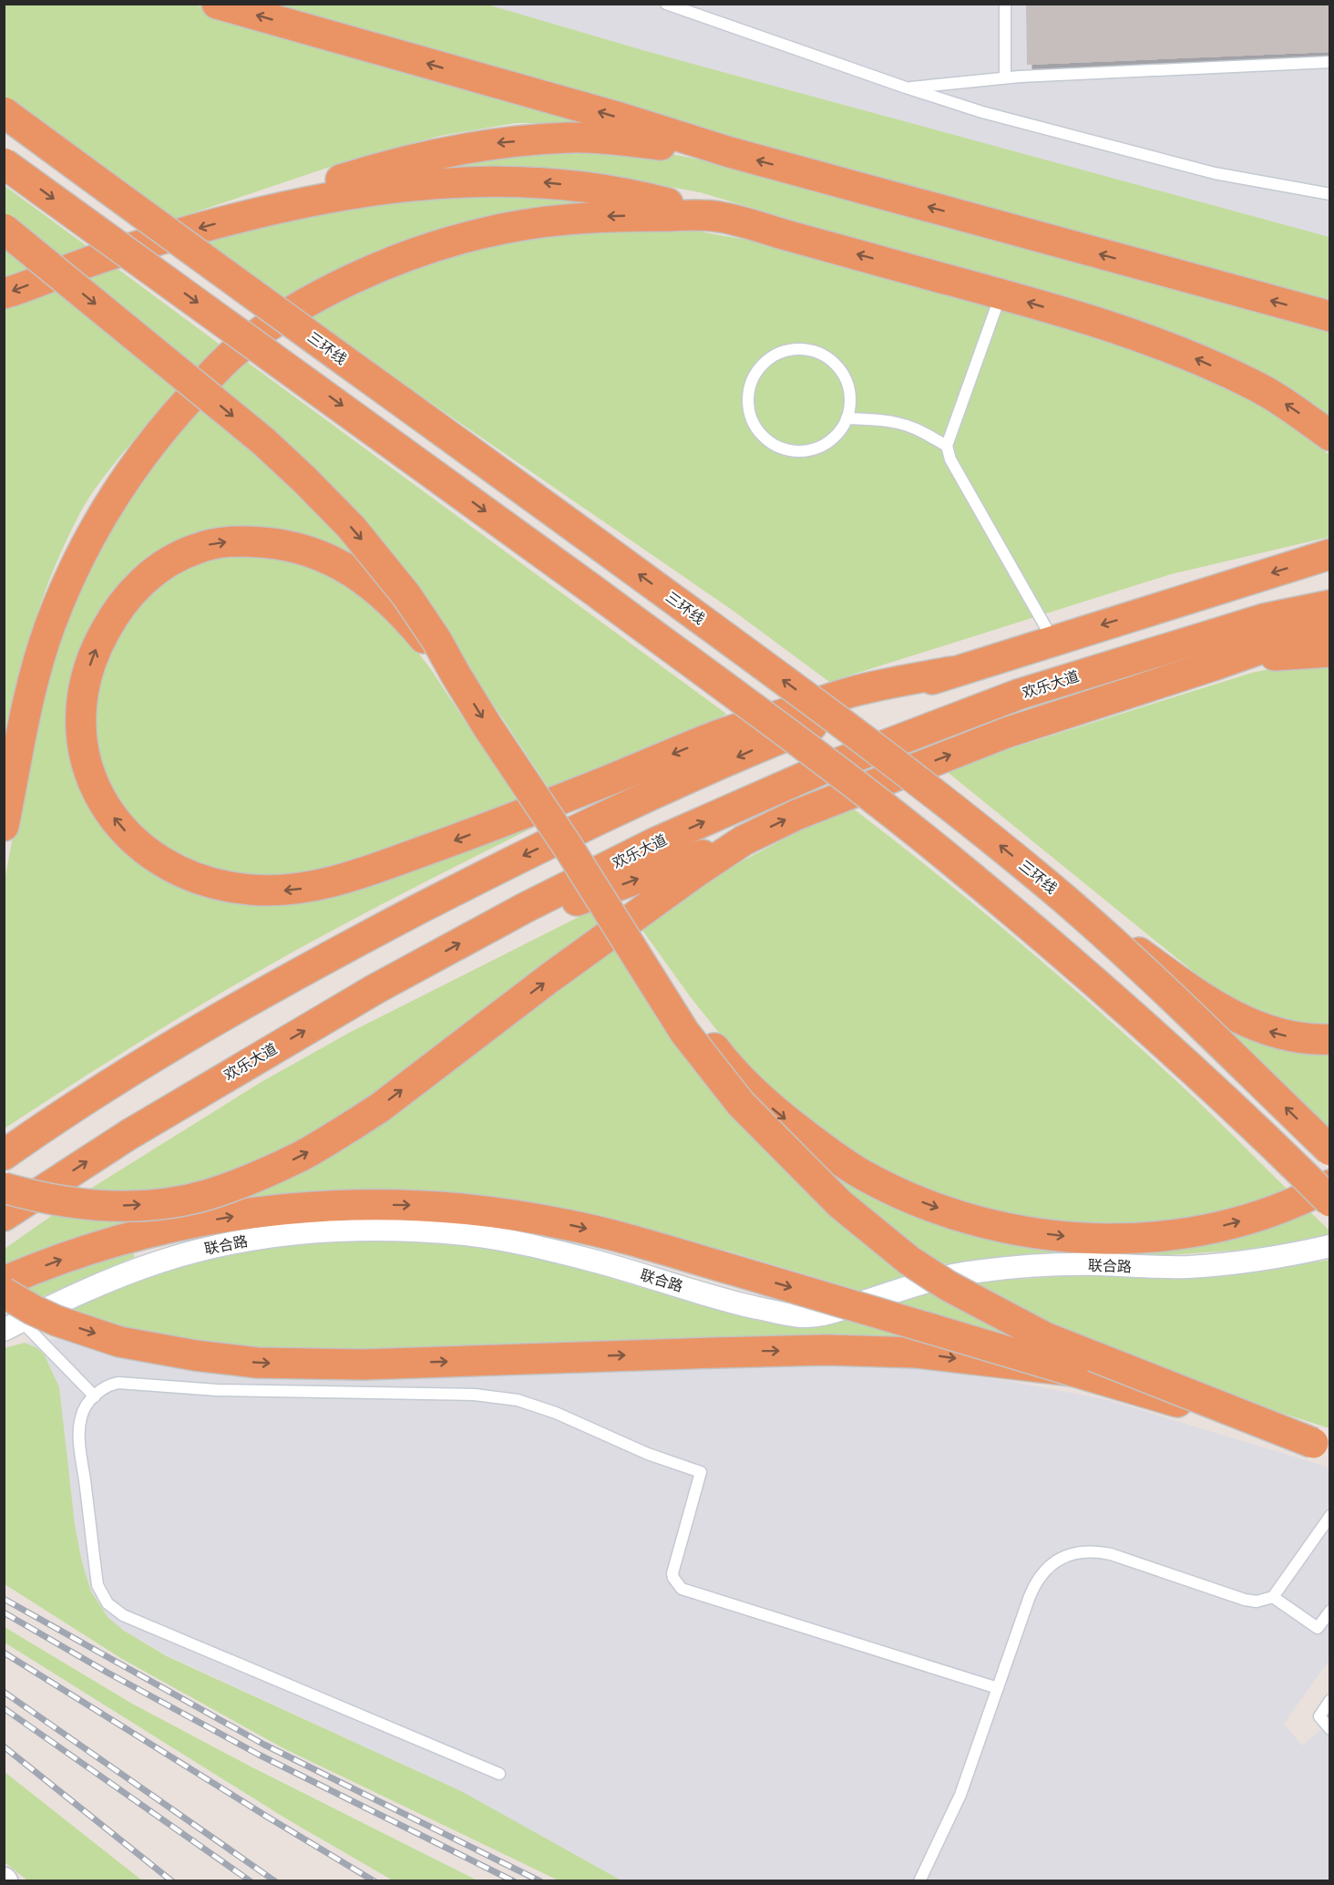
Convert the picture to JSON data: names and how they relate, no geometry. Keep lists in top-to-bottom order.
{
  "streets": {
    "highway": ["三环线", "欢乐大道"],
    "street": ["联合路"]
  }
}
